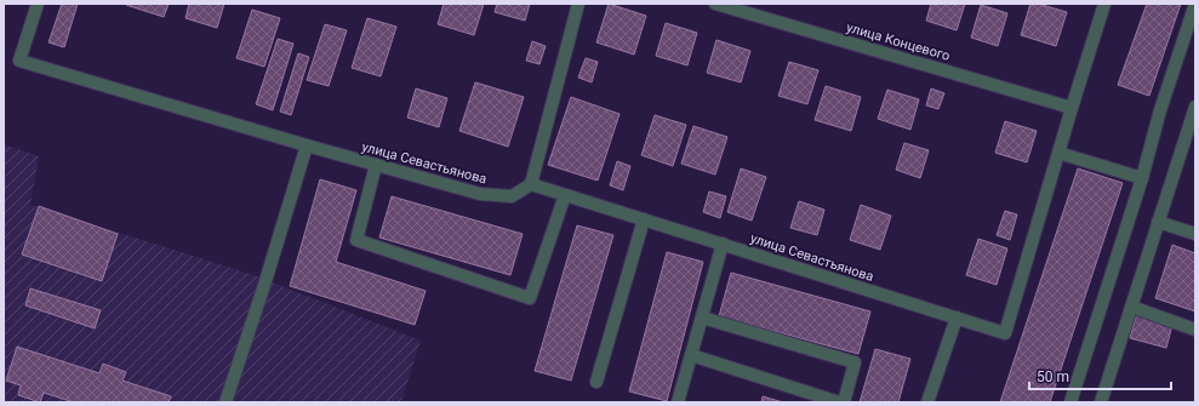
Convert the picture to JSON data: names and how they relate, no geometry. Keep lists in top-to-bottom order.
{
  "streets": {
    "street": ["улица Концевого", "улица Севастьянова"]
  },
  "scale_bar": "50 m"
}
